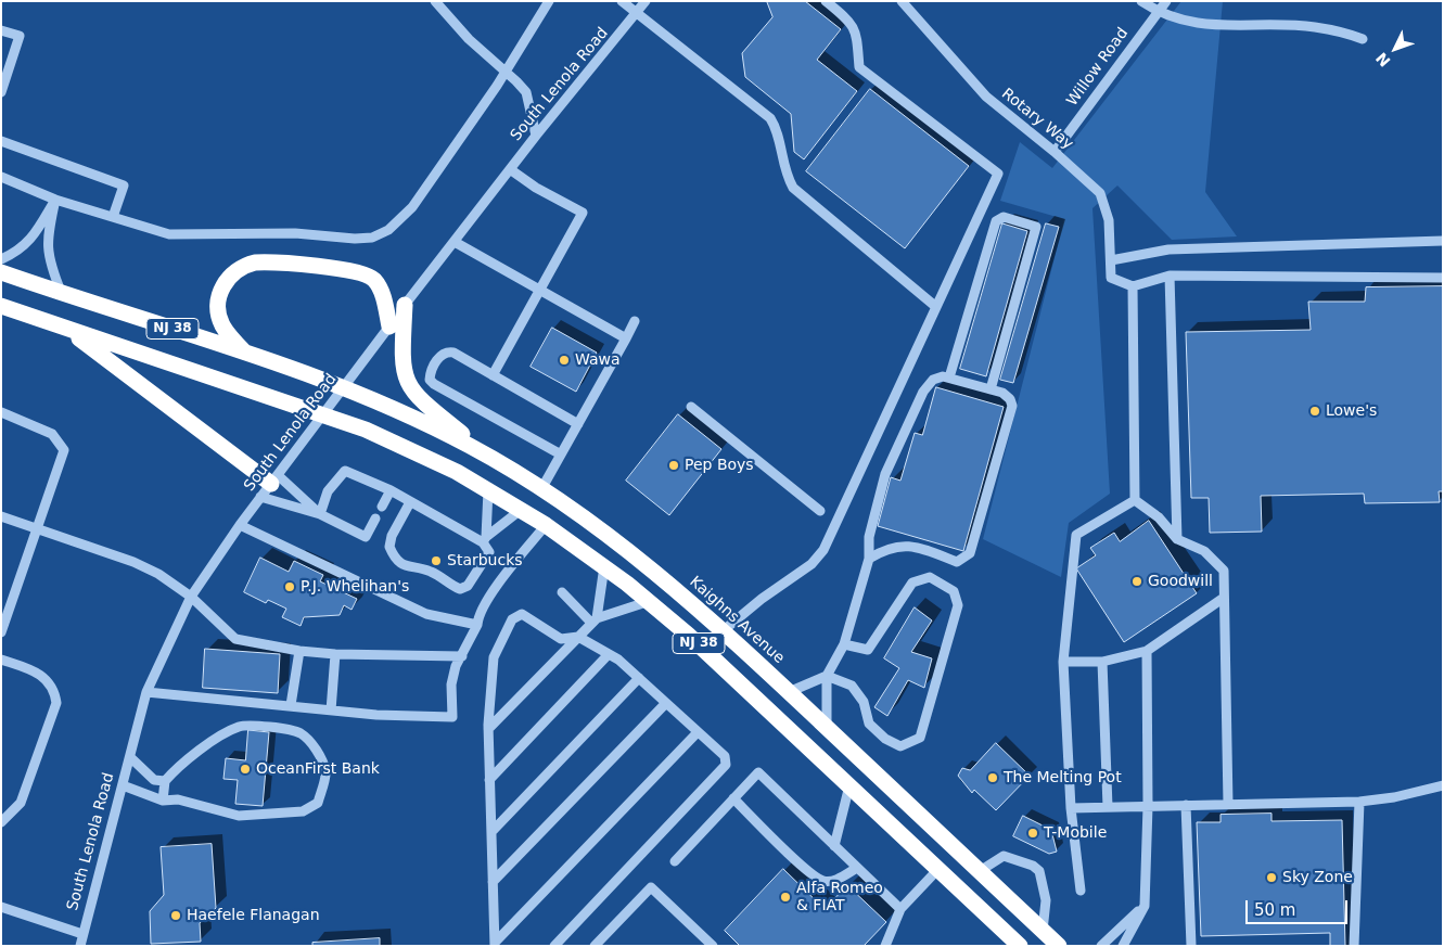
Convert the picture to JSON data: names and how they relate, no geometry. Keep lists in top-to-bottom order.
{
  "streets": {
    "highway": ["NJ 38", "Kaighns Avenue"],
    "street": ["Willow Road", "South Lenola Road", "Rotary Way"]
  },
  "crossings": [
    ["Willow Road", "Rotary Way"],
    ["South Lenola Road", "NJ 38"],
    ["South Lenola Road", "Kaighns Avenue"],
    ["NJ 38", "Kaighns Avenue"]
  ],
  "places": [
    "Wawa",
    "Lowe's",
    "Pep Boys",
    "Starbucks",
    "Goodwill",
    "P.J. Whelihan's",
    "OceanFirst Bank",
    "The Melting Pot",
    "T-Mobile",
    "Sky Zone",
    "Alfa Romeo & FIAT",
    "Haefele Flanagan"
  ],
  "scale_bar": "50 m",
  "north": "bottom left"
}
